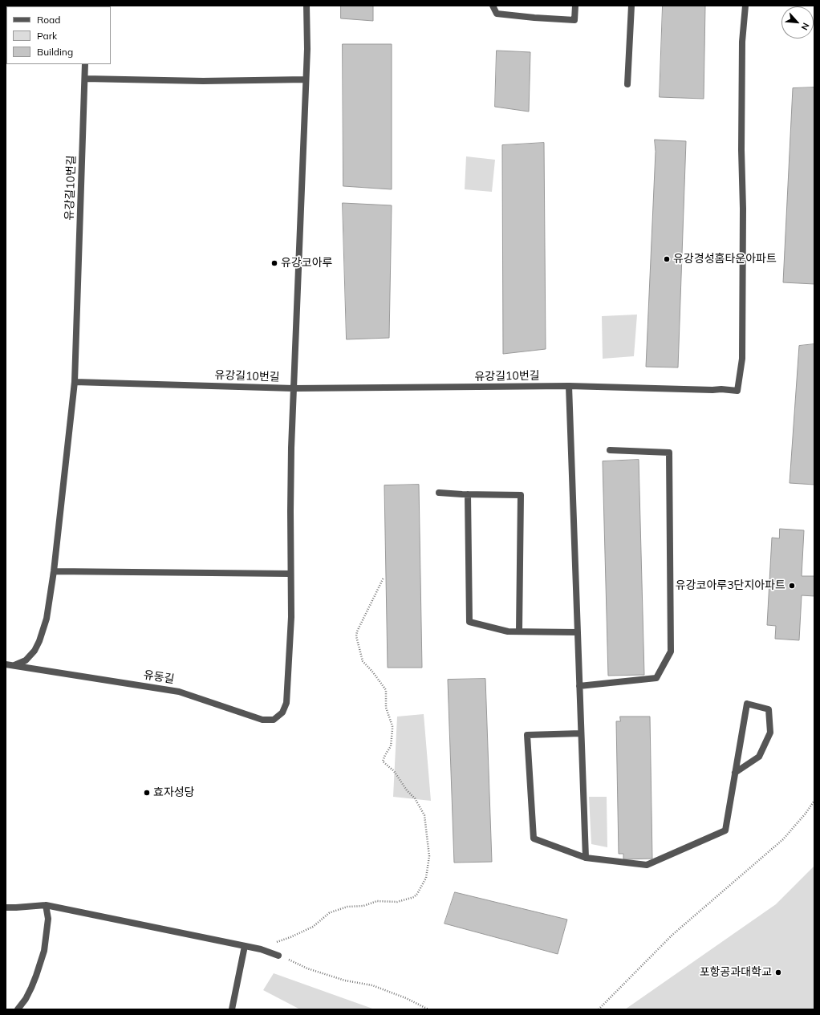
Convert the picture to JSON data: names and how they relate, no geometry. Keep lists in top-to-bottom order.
{
  "streets": {
    "street": ["유강길10번길", "유동길"]
  },
  "crossings": [
    ["유강길10번길", "유동길"]
  ],
  "places": [
    "유강경성홈타운아파트",
    "유강코아루",
    "유강코아루3단지아파트",
    "효자성당",
    "포항공과대학교"
  ],
  "legend": ["Road", "Park", "Building"],
  "north": "bottom right"
}
